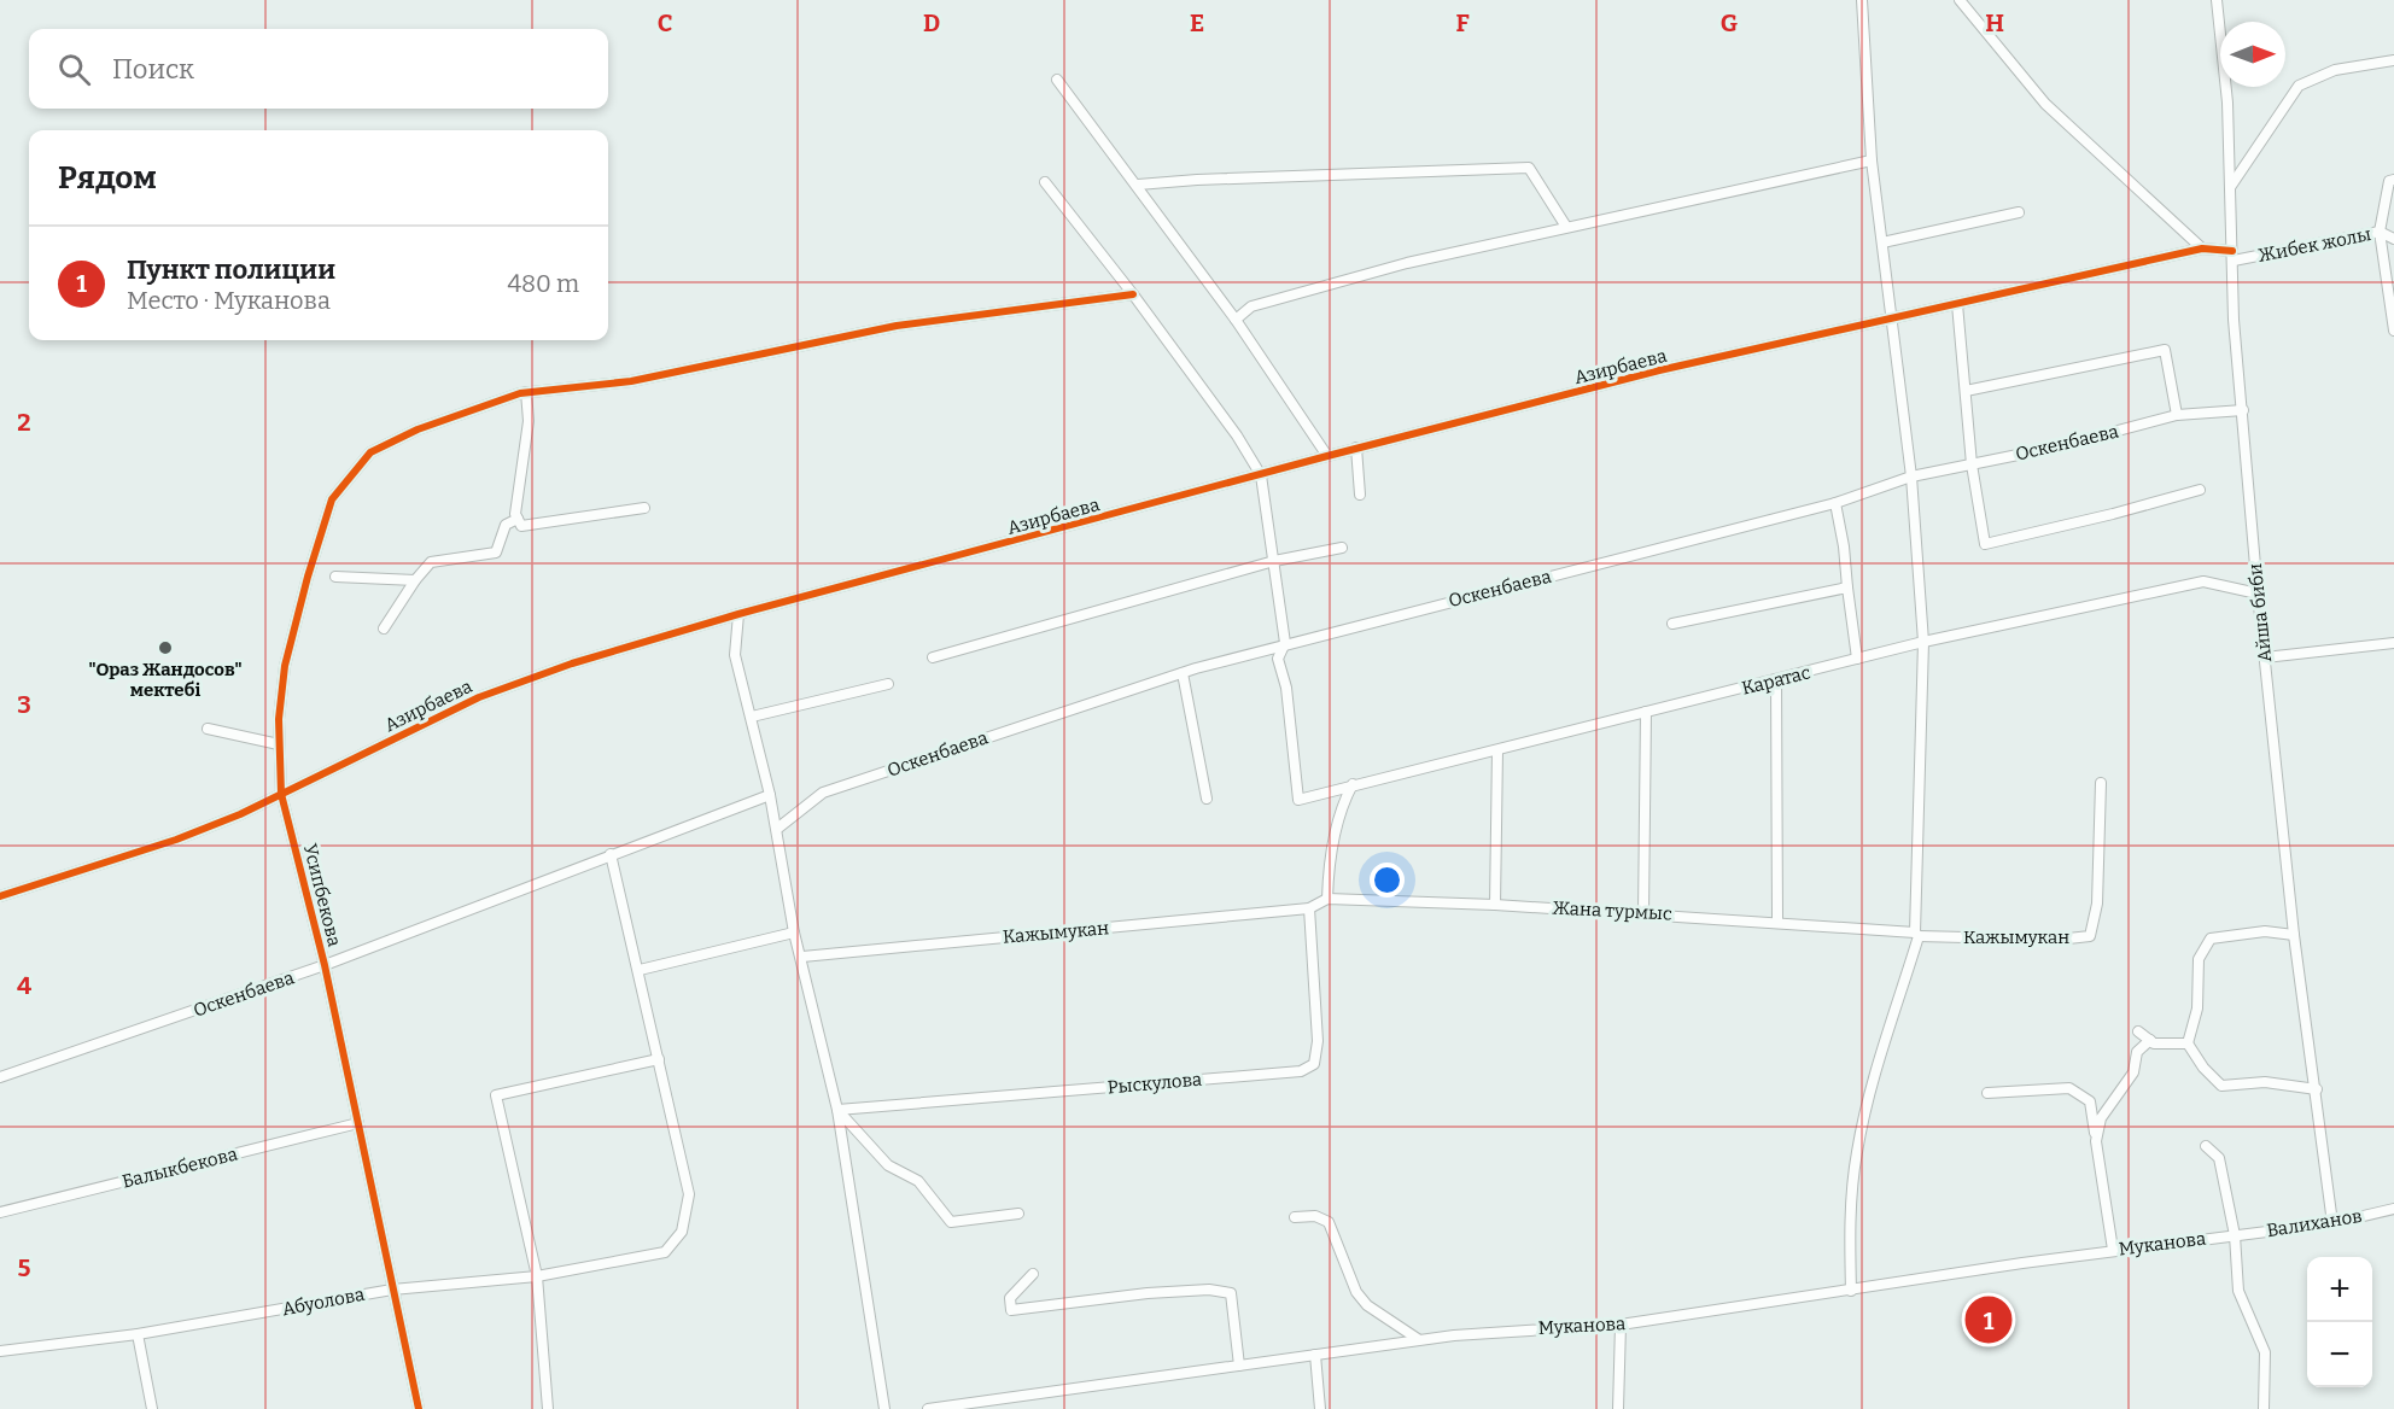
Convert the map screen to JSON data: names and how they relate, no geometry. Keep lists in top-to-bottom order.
{
  "streets": {
    "street": [
      "Жибек жолы",
      "Азирбаева",
      "Оскенбаева",
      "Айша биби",
      "Каратас",
      "Усипбекова",
      "Жана турмыс",
      "Кажымукан",
      "Рыскулова",
      "Балыкбекова",
      "Валиханов",
      "Муканова",
      "Абуолова"
    ]
  },
  "crossings": [
    ["Жибек жолы", "Азирбаева"],
    ["Жибек жолы", "Айша биби"],
    ["Азирбаева", "Айша биби"],
    ["Азирбаева", "Усипбекова"],
    ["Оскенбаева", "Айша биби"],
    ["Оскенбаева", "Каратас"],
    ["Оскенбаева", "Усипбекова"],
    ["Айша биби", "Каратас"],
    ["Айша биби", "Валиханов"],
    ["Усипбекова", "Балыкбекова"],
    ["Усипбекова", "Абуолова"],
    ["Жана турмыс", "Кажымукан"],
    ["Кажымукан", "Рыскулова"],
    ["Валиханов", "Муканова"]
  ],
  "places": ["\"Ораз Жандосов\" мектебі"],
  "north": "right",
  "page": {
    "search": "Поиск",
    "heading": "Рядом",
    "list": [
      {
        "mark": "1",
        "name": "Пункт полиции",
        "note": "Место · Муканова",
        "value": "480 m"
      }
    ],
    "map_buttons": ["+", "−"],
    "pins": "1"
  },
  "grid": {
    "columns": [
      "C",
      "D",
      "E",
      "F",
      "G",
      "H"
    ],
    "rows": [
      "2",
      "3",
      "4",
      "5"
    ]
  }
}
